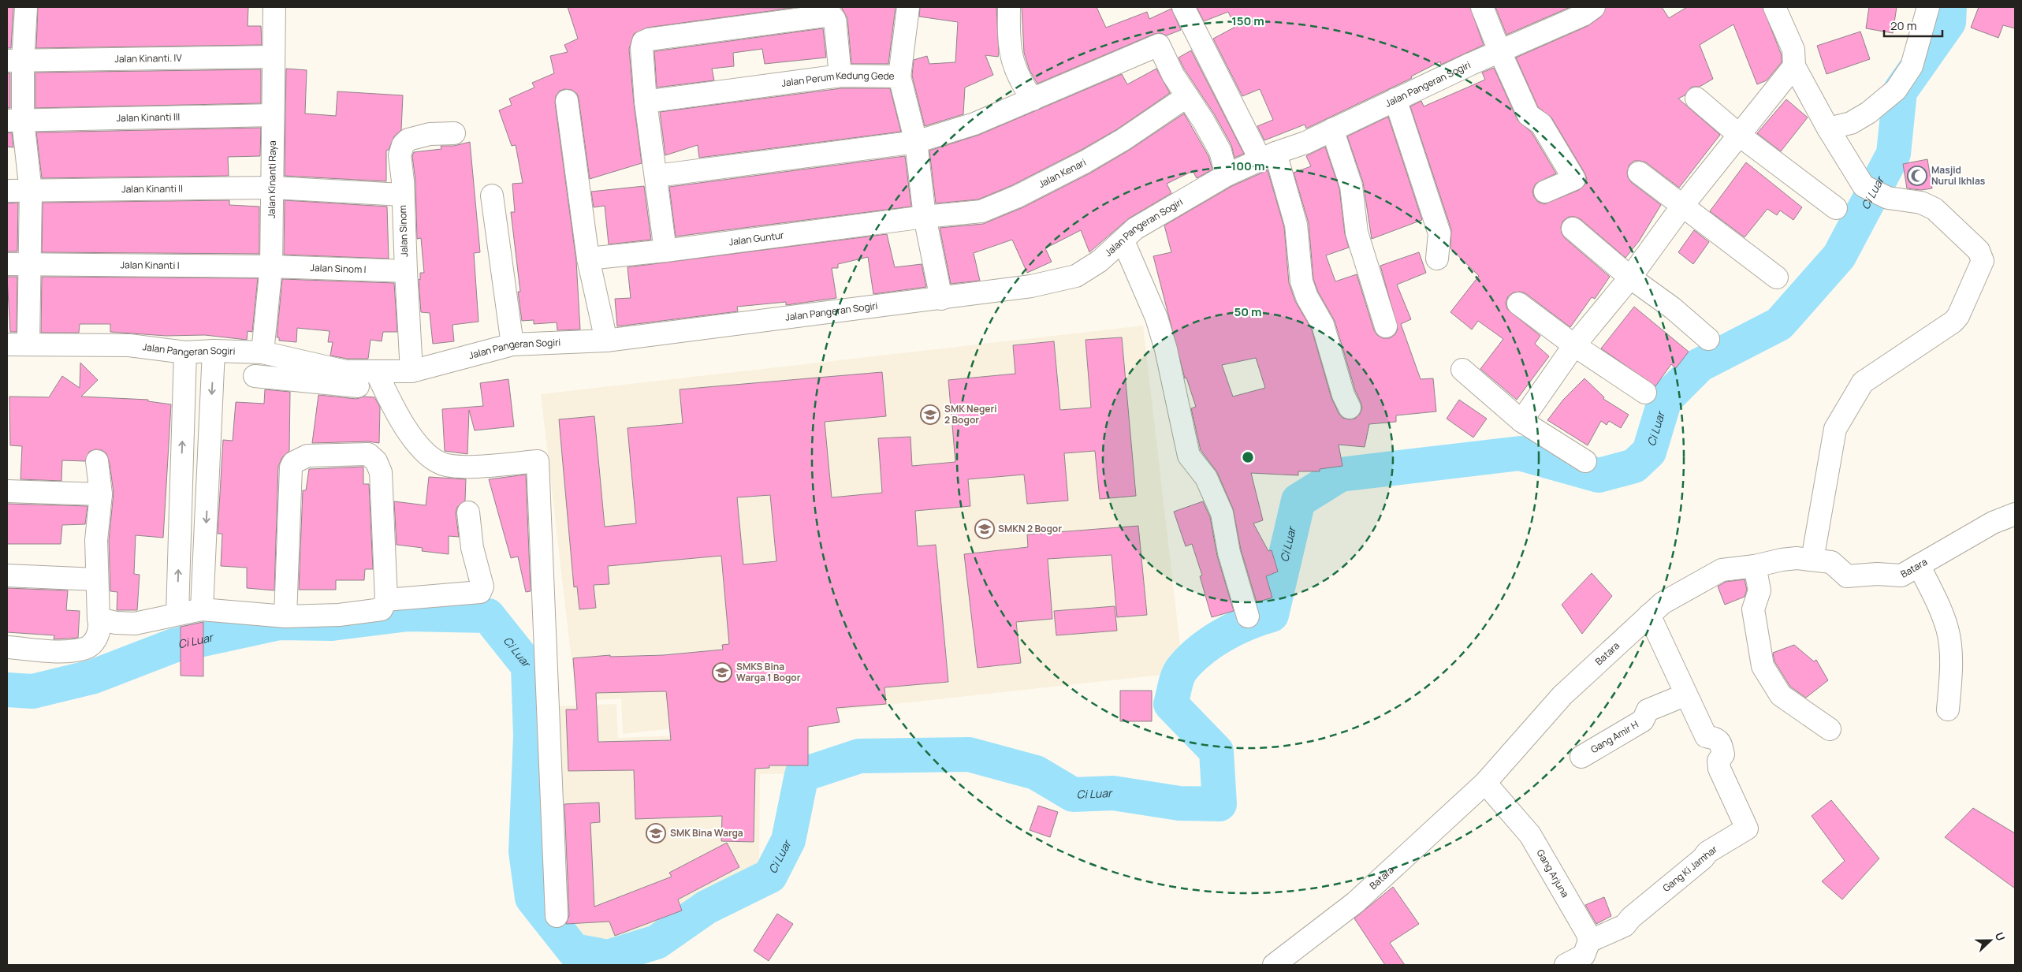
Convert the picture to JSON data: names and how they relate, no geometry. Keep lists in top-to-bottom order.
{
  "streets": {
    "street": [
      "Jalan Kinanti. IV",
      "Jalan Perum Kedung Gede",
      "Jalan Pangeran Sogiri",
      "Jalan Kinanti III",
      "Jalan Kenari",
      "Jalan Kinanti Raya",
      "Jalan Kinanti II",
      "Jalan Sinom",
      "Jalan Guntur",
      "Jalan Kinanti I",
      "Jalan Sinom I",
      "Batara",
      "Gang Amir H",
      "Gang Ki Jamhar",
      "Gang Arjuna"
    ]
  },
  "crossings": [
    ["Jalan Kinanti. IV", "Jalan Kinanti Raya"],
    ["Jalan Perum Kedung Gede", "Jalan Pangeran Sogiri"],
    ["Jalan Perum Kedung Gede", "Jalan Kenari"],
    ["Jalan Perum Kedung Gede", "Jalan Guntur"],
    ["Jalan Pangeran Sogiri", "Jalan Kinanti Raya"],
    ["Jalan Pangeran Sogiri", "Jalan Sinom"],
    ["Jalan Kinanti III", "Jalan Kinanti Raya"],
    ["Jalan Kenari", "Jalan Guntur"],
    ["Jalan Kinanti Raya", "Jalan Kinanti II"],
    ["Jalan Kinanti Raya", "Jalan Kinanti I"],
    ["Jalan Kinanti Raya", "Jalan Sinom I"],
    ["Jalan Kinanti II", "Jalan Sinom"],
    ["Jalan Sinom", "Jalan Sinom I"],
    ["Jalan Kinanti I", "Jalan Sinom I"],
    ["Batara", "Gang Ki Jamhar"],
    ["Batara", "Gang Arjuna"],
    ["Gang Amir H", "Gang Ki Jamhar"],
    ["Gang Ki Jamhar", "Gang Arjuna"]
  ],
  "water": ["Ci Luar"],
  "places": {
    "mosque": ["Masjid Nurul Ikhlas"],
    "school or university": [
      "SMK Negeri 2 Bogor",
      "SMKN 2 Bogor",
      "SMKS Bina Warga 1 Bogor",
      "SMK Bina Warga"
    ]
  },
  "scale_bar": "20 m",
  "north": "right",
  "rings": ["150 m", "100 m", "50 m"]
}
